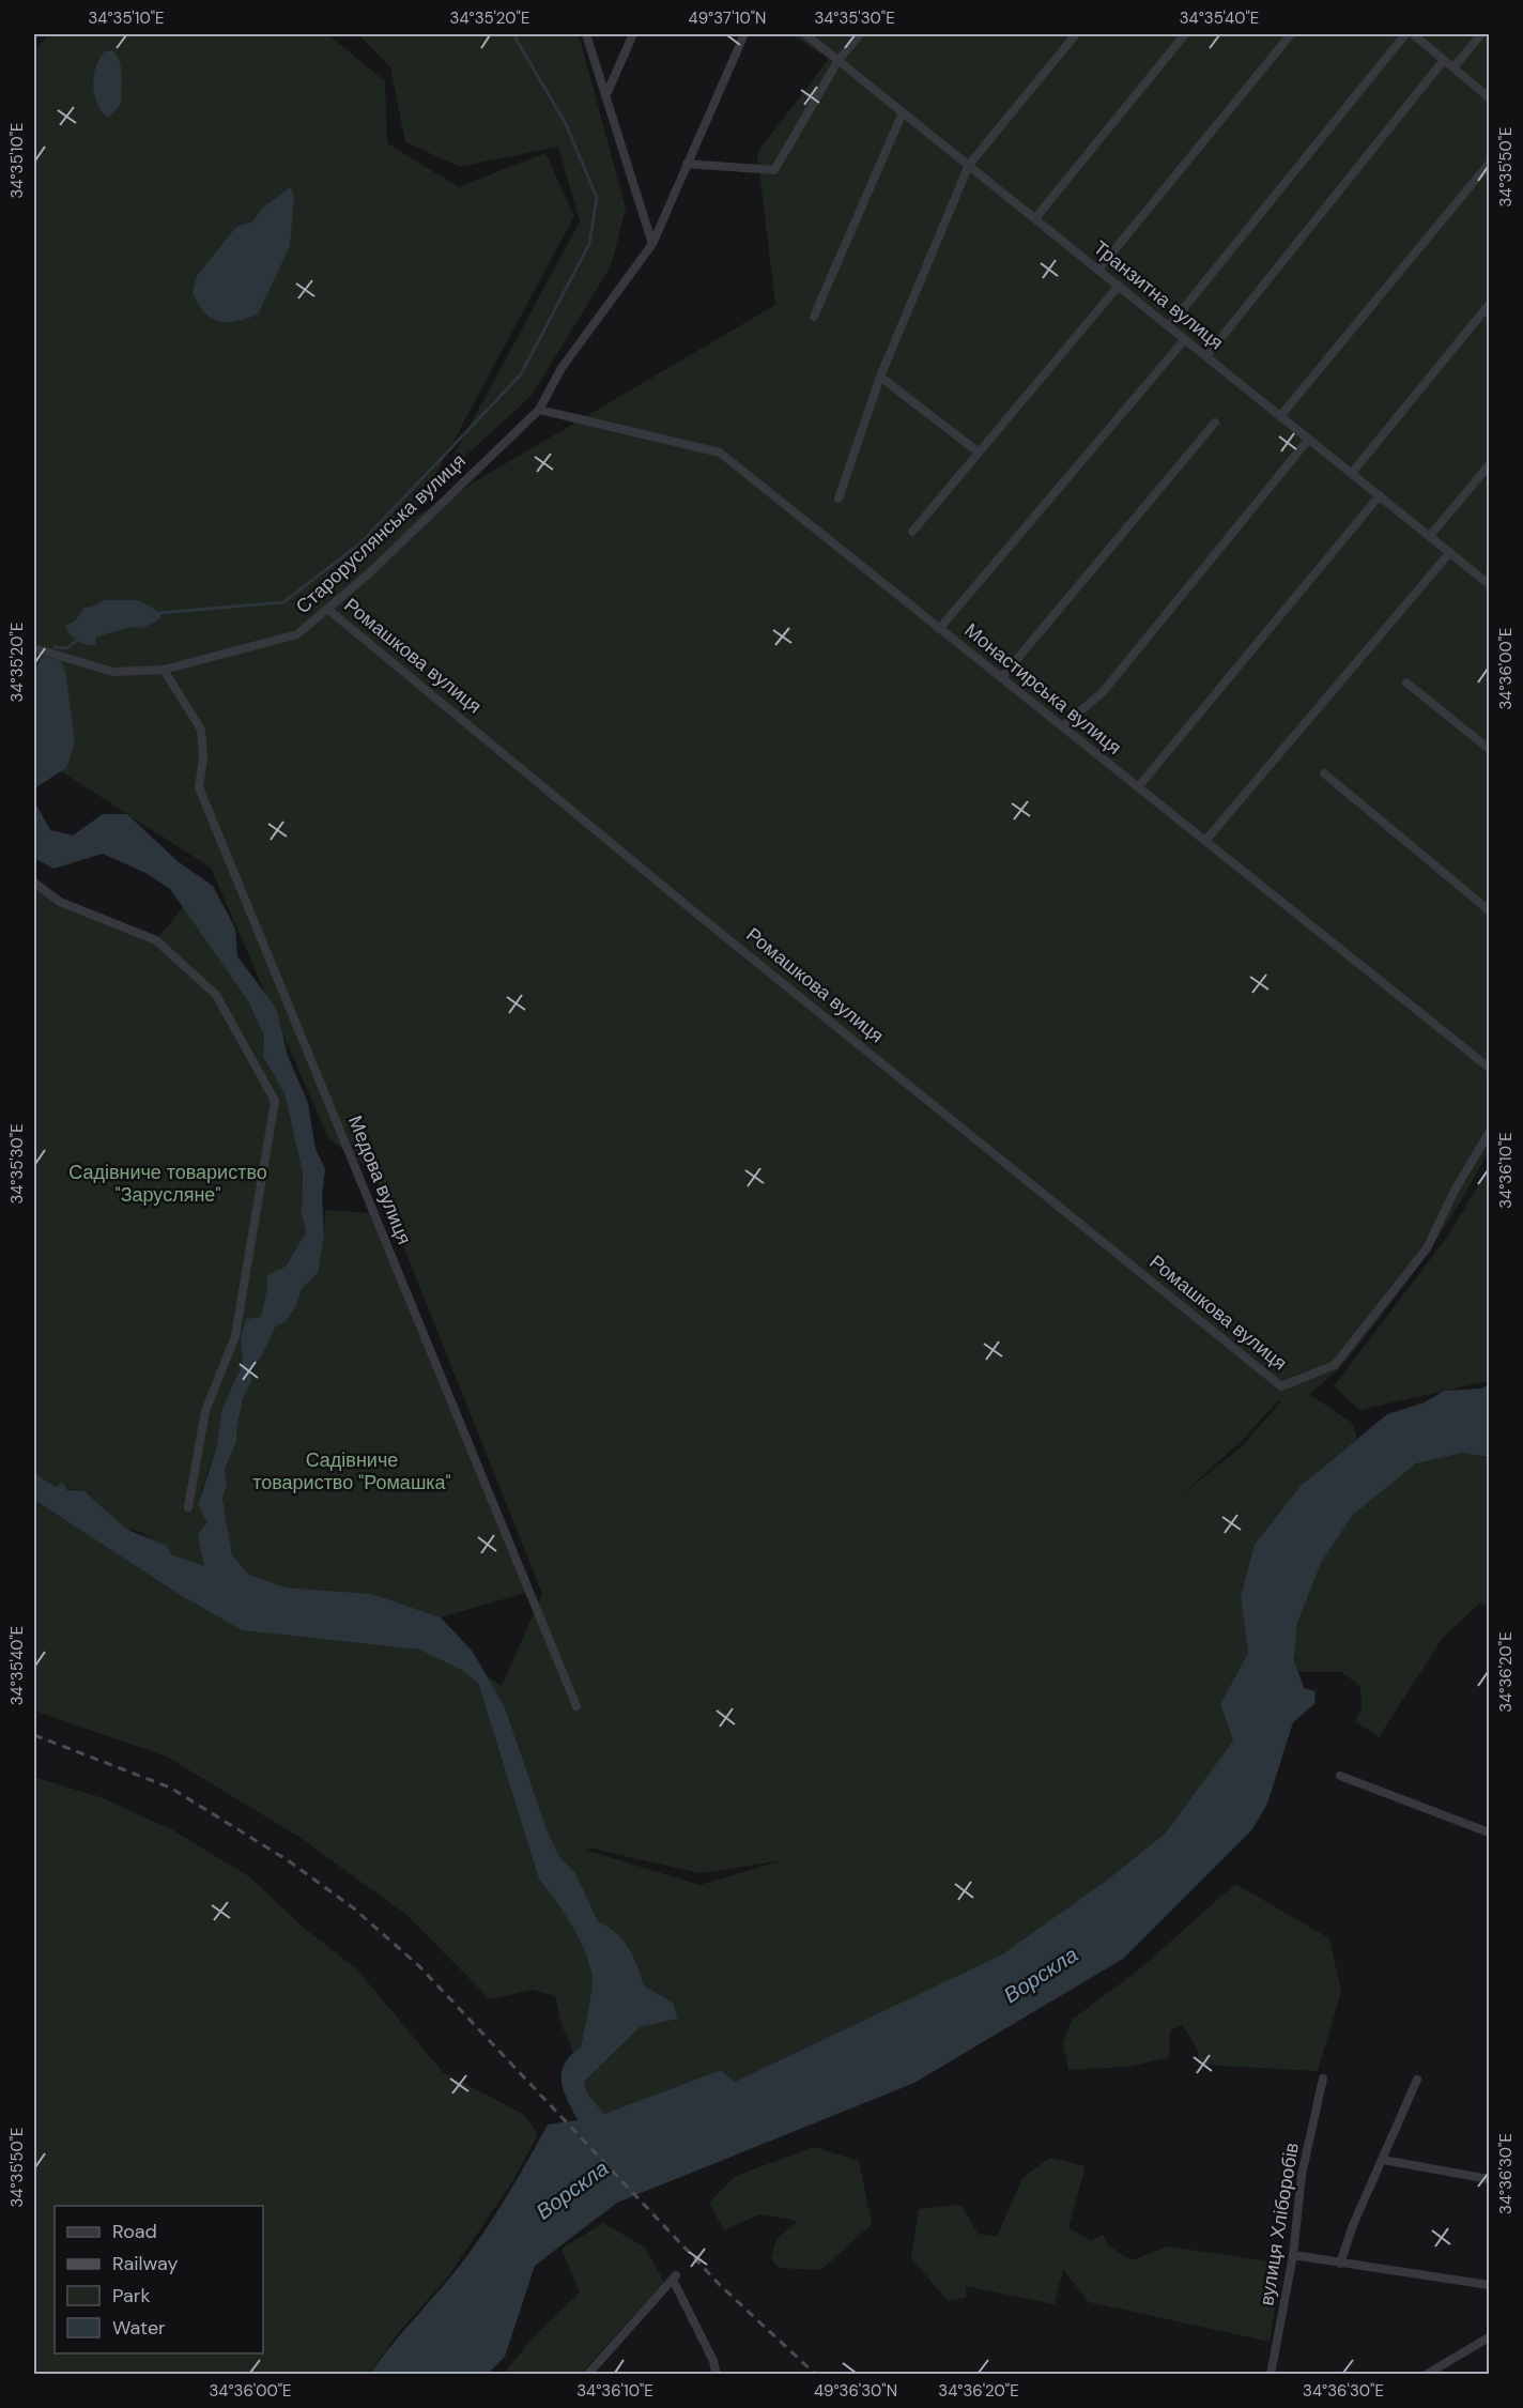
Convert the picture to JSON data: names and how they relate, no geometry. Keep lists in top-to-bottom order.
{
  "streets": {
    "street": [
      "Транзитна вулиця",
      "Староруслянська вулиця",
      "Ромашкова вулиця",
      "Монастирська вулиця",
      "Медова вулиця",
      "вулиця Хліборобів"
    ]
  },
  "crossings": [
    ["Староруслянська вулиця", "Ромашкова вулиця"],
    ["Староруслянська вулиця", "Монастирська вулиця"],
    ["Староруслянська вулиця", "Медова вулиця"]
  ],
  "water": ["Ворскла"],
  "parks": ["Садівниче товариство \"Зарусляне\"", "Садівниче товариство \"Ромашка\""],
  "legend": [
    "Road",
    "Railway",
    "Park",
    "Water"
  ],
  "coordinates": [
    "34°35'10\"E",
    "34°35'20\"E",
    "49°37'10\"N",
    "34°35'30\"E",
    "34°35'40\"E",
    "34°35'50\"E",
    "34°36'00\"E",
    "34°36'10\"E",
    "34°36'20\"E",
    "34°36'30\"E",
    "49°36'30\"N"
  ]
}
